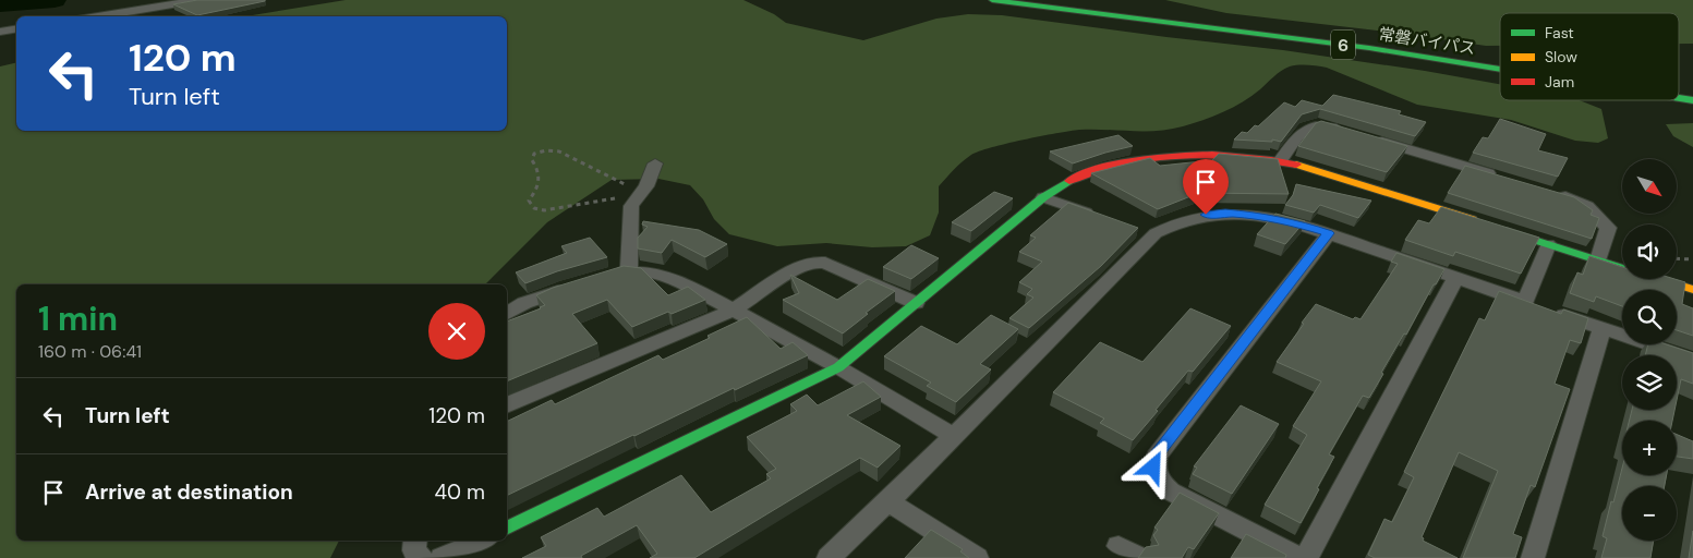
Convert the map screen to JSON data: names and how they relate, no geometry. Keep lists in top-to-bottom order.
{
  "streets": {
    "main road": ["常磐バイパス", "6"]
  },
  "legend": ["Fast", "Slow", "Jam"],
  "north": "bottom right",
  "page": {
    "turn": ["120 m", "Turn left"],
    "map_buttons": ["+", "−"],
    "heading": ["1 min", "160 m · 06:41"],
    "list": [
      {
        "name": "Turn left",
        "value": "120 m"
      },
      {
        "name": "Arrive at destination",
        "value": "40 m"
      }
    ]
  }
}
